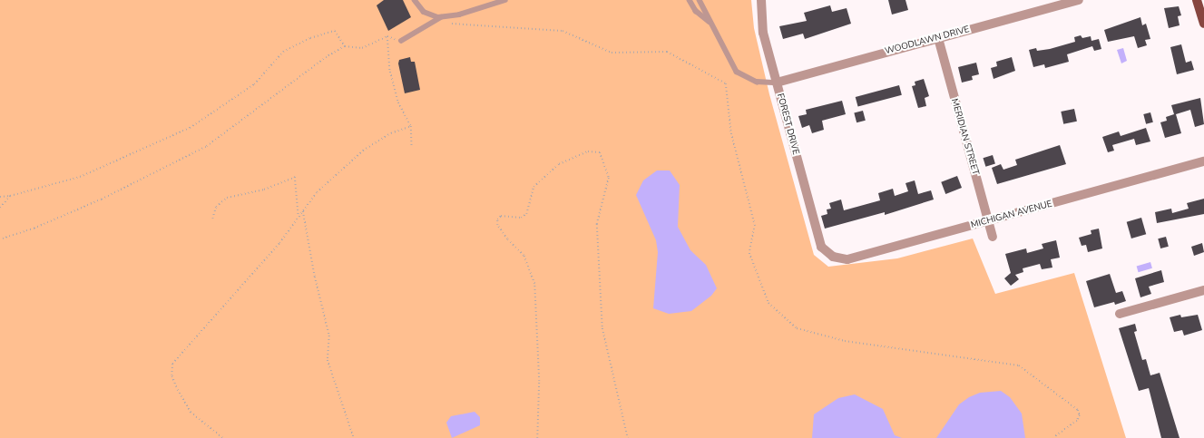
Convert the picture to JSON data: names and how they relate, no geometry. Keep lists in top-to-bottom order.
{
  "streets": {
    "street": [
      "WOODLAWN DRIVE",
      "FOREST DRIVE",
      "MERIDIAN STREET",
      "MICHIGAN AVENUE"
    ]
  },
  "crossings": [
    ["WOODLAWN DRIVE", "FOREST DRIVE"],
    ["WOODLAWN DRIVE", "MERIDIAN STREET"],
    ["FOREST DRIVE", "MICHIGAN AVENUE"],
    ["MERIDIAN STREET", "MICHIGAN AVENUE"]
  ]
}
